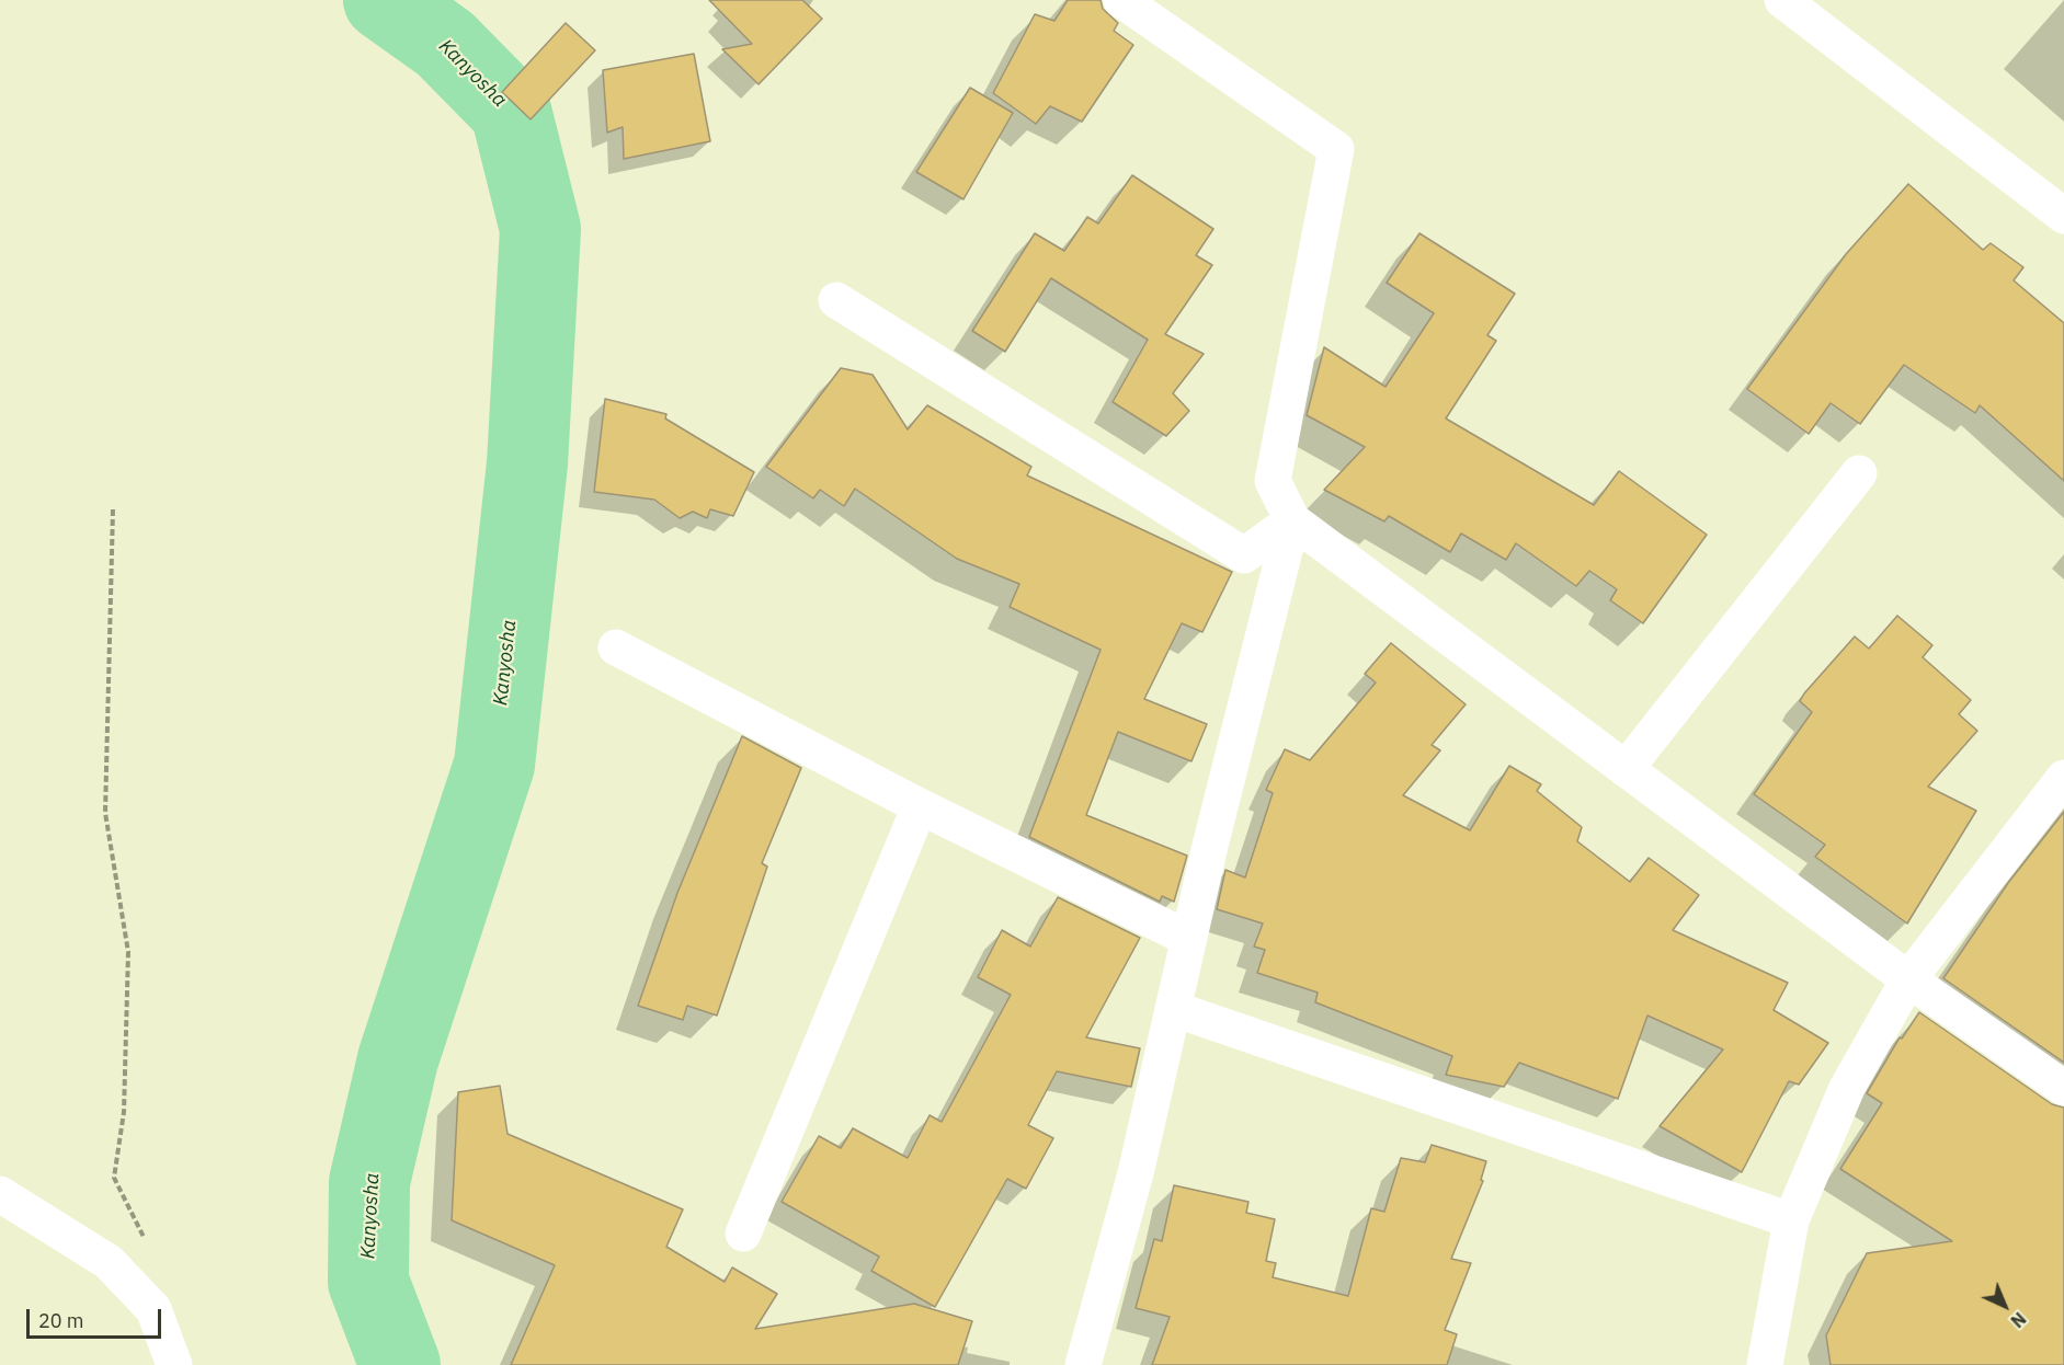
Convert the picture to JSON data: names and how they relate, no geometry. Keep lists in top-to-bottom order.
{
  "water": ["Kanyosha"],
  "scale_bar": "20 m",
  "north": "bottom right"
}
